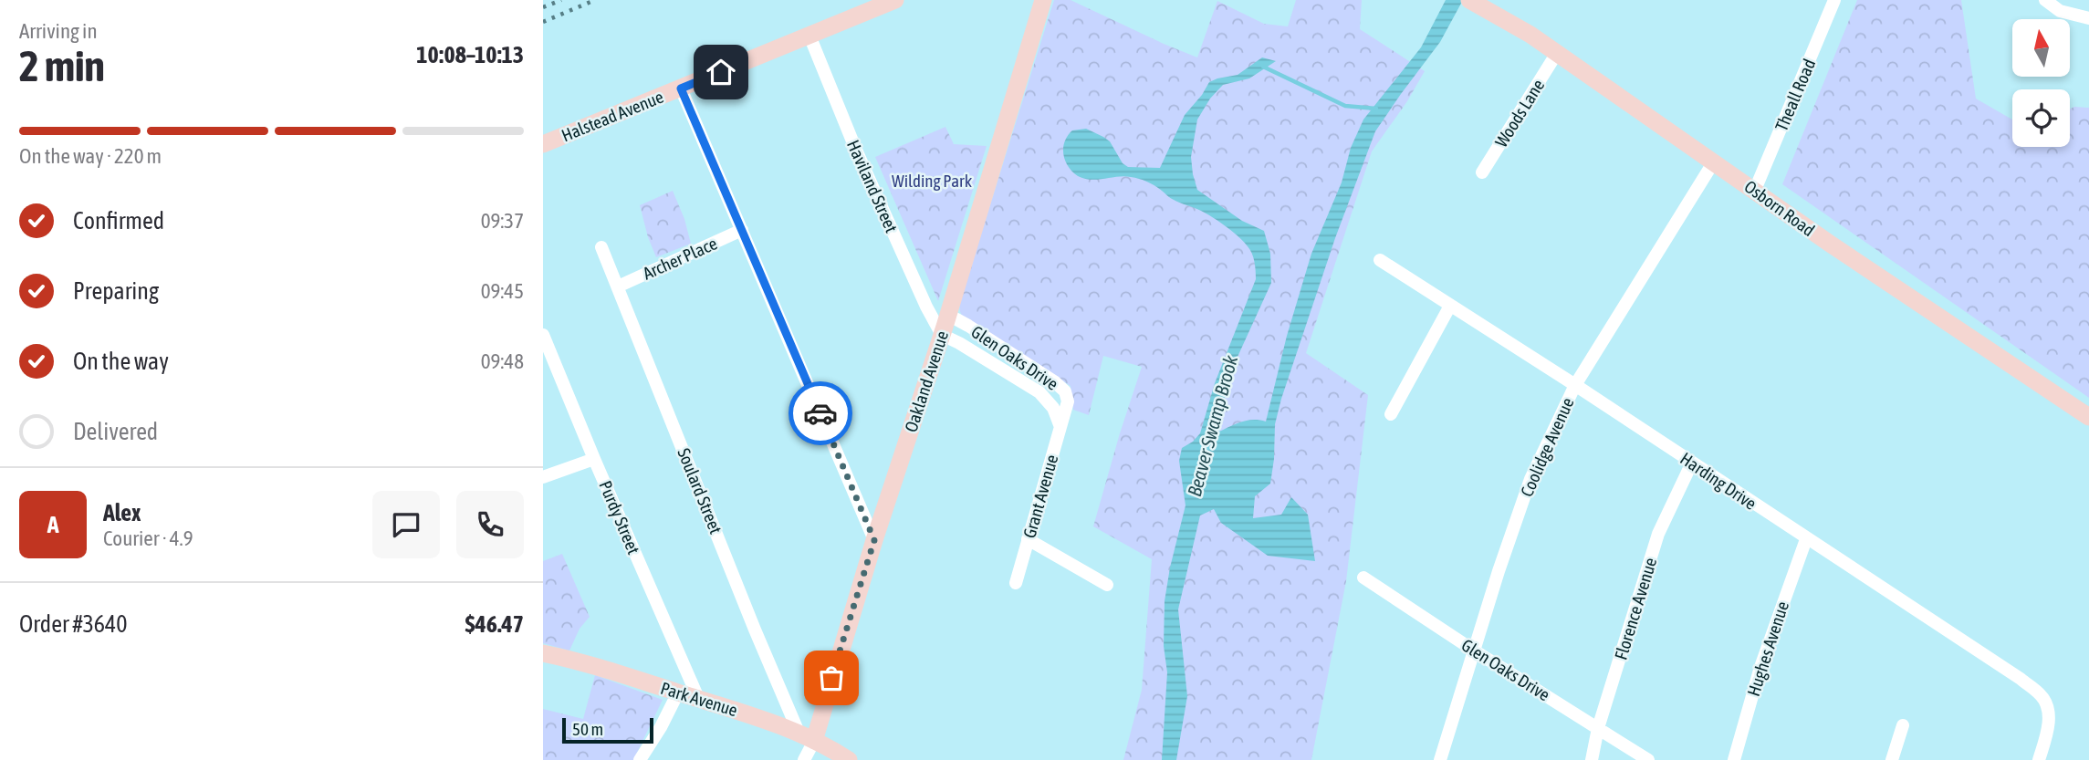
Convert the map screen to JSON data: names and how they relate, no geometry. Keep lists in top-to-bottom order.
{
  "streets": {
    "street": [
      "Theall Road",
      "Woods Lane",
      "Halstead Avenue",
      "Haviland Street",
      "Osborn Road",
      "Archer Place",
      "Glen Oaks Drive",
      "Oakland Avenue",
      "Coolidge Avenue",
      "Harding Drive",
      "Soulard Street",
      "Grant Avenue",
      "Purdy Street",
      "Florence Avenue",
      "Hughes Avenue",
      "Park Avenue"
    ]
  },
  "crossings": [
    ["Theall Road", "Osborn Road"],
    ["Woods Lane", "Osborn Road"],
    ["Halstead Avenue", "Haviland Street"],
    ["Haviland Street", "Glen Oaks Drive"],
    ["Haviland Street", "Oakland Avenue"],
    ["Osborn Road", "Coolidge Avenue"],
    ["Archer Place", "Soulard Street"],
    ["Glen Oaks Drive", "Oakland Avenue"],
    ["Glen Oaks Drive", "Coolidge Avenue"],
    ["Glen Oaks Drive", "Grant Avenue"],
    ["Glen Oaks Drive", "Florence Avenue"],
    ["Oakland Avenue", "Soulard Street"],
    ["Oakland Avenue", "Park Avenue"],
    ["Coolidge Avenue", "Harding Drive"],
    ["Harding Drive", "Florence Avenue"],
    ["Harding Drive", "Hughes Avenue"],
    ["Soulard Street", "Park Avenue"],
    ["Purdy Street", "Park Avenue"]
  ],
  "water": ["Beaver Swamp Brook"],
  "parks": ["Wilding Park"],
  "scale_bar": "50 m",
  "north": "top",
  "page": {
    "heading": ["2 min", "Arriving in", "10:08–10:13"],
    "panel": [
      "Alex",
      "Courier · 4.9",
      "Order #3640",
      "$46.47"
    ],
    "bar": "On the way · 220 m",
    "list": [
      ["Confirmed", "09:37"],
      ["Preparing", "09:45"],
      ["On the way", "09:48"],
      "Delivered"
    ],
    "round": "A",
    "scale": "50 m"
  }
}
